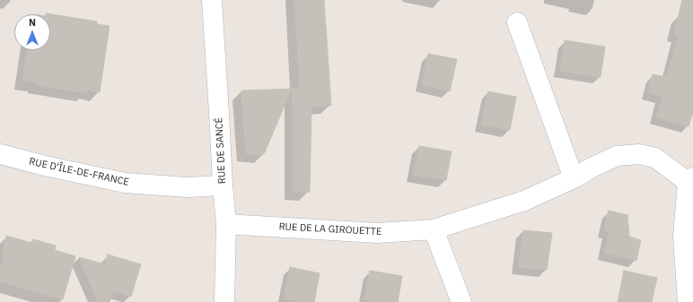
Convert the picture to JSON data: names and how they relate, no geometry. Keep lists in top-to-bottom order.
{
  "streets": {
    "street": ["RUE DE SANCÉ", "RUE D'ÎLE-DE-FRANCE", "RUE DE LA GIROUETTE"]
  },
  "crossings": [
    ["RUE DE SANCÉ", "RUE D'ÎLE-DE-FRANCE"],
    ["RUE DE SANCÉ", "RUE DE LA GIROUETTE"]
  ],
  "north": "top"
}
